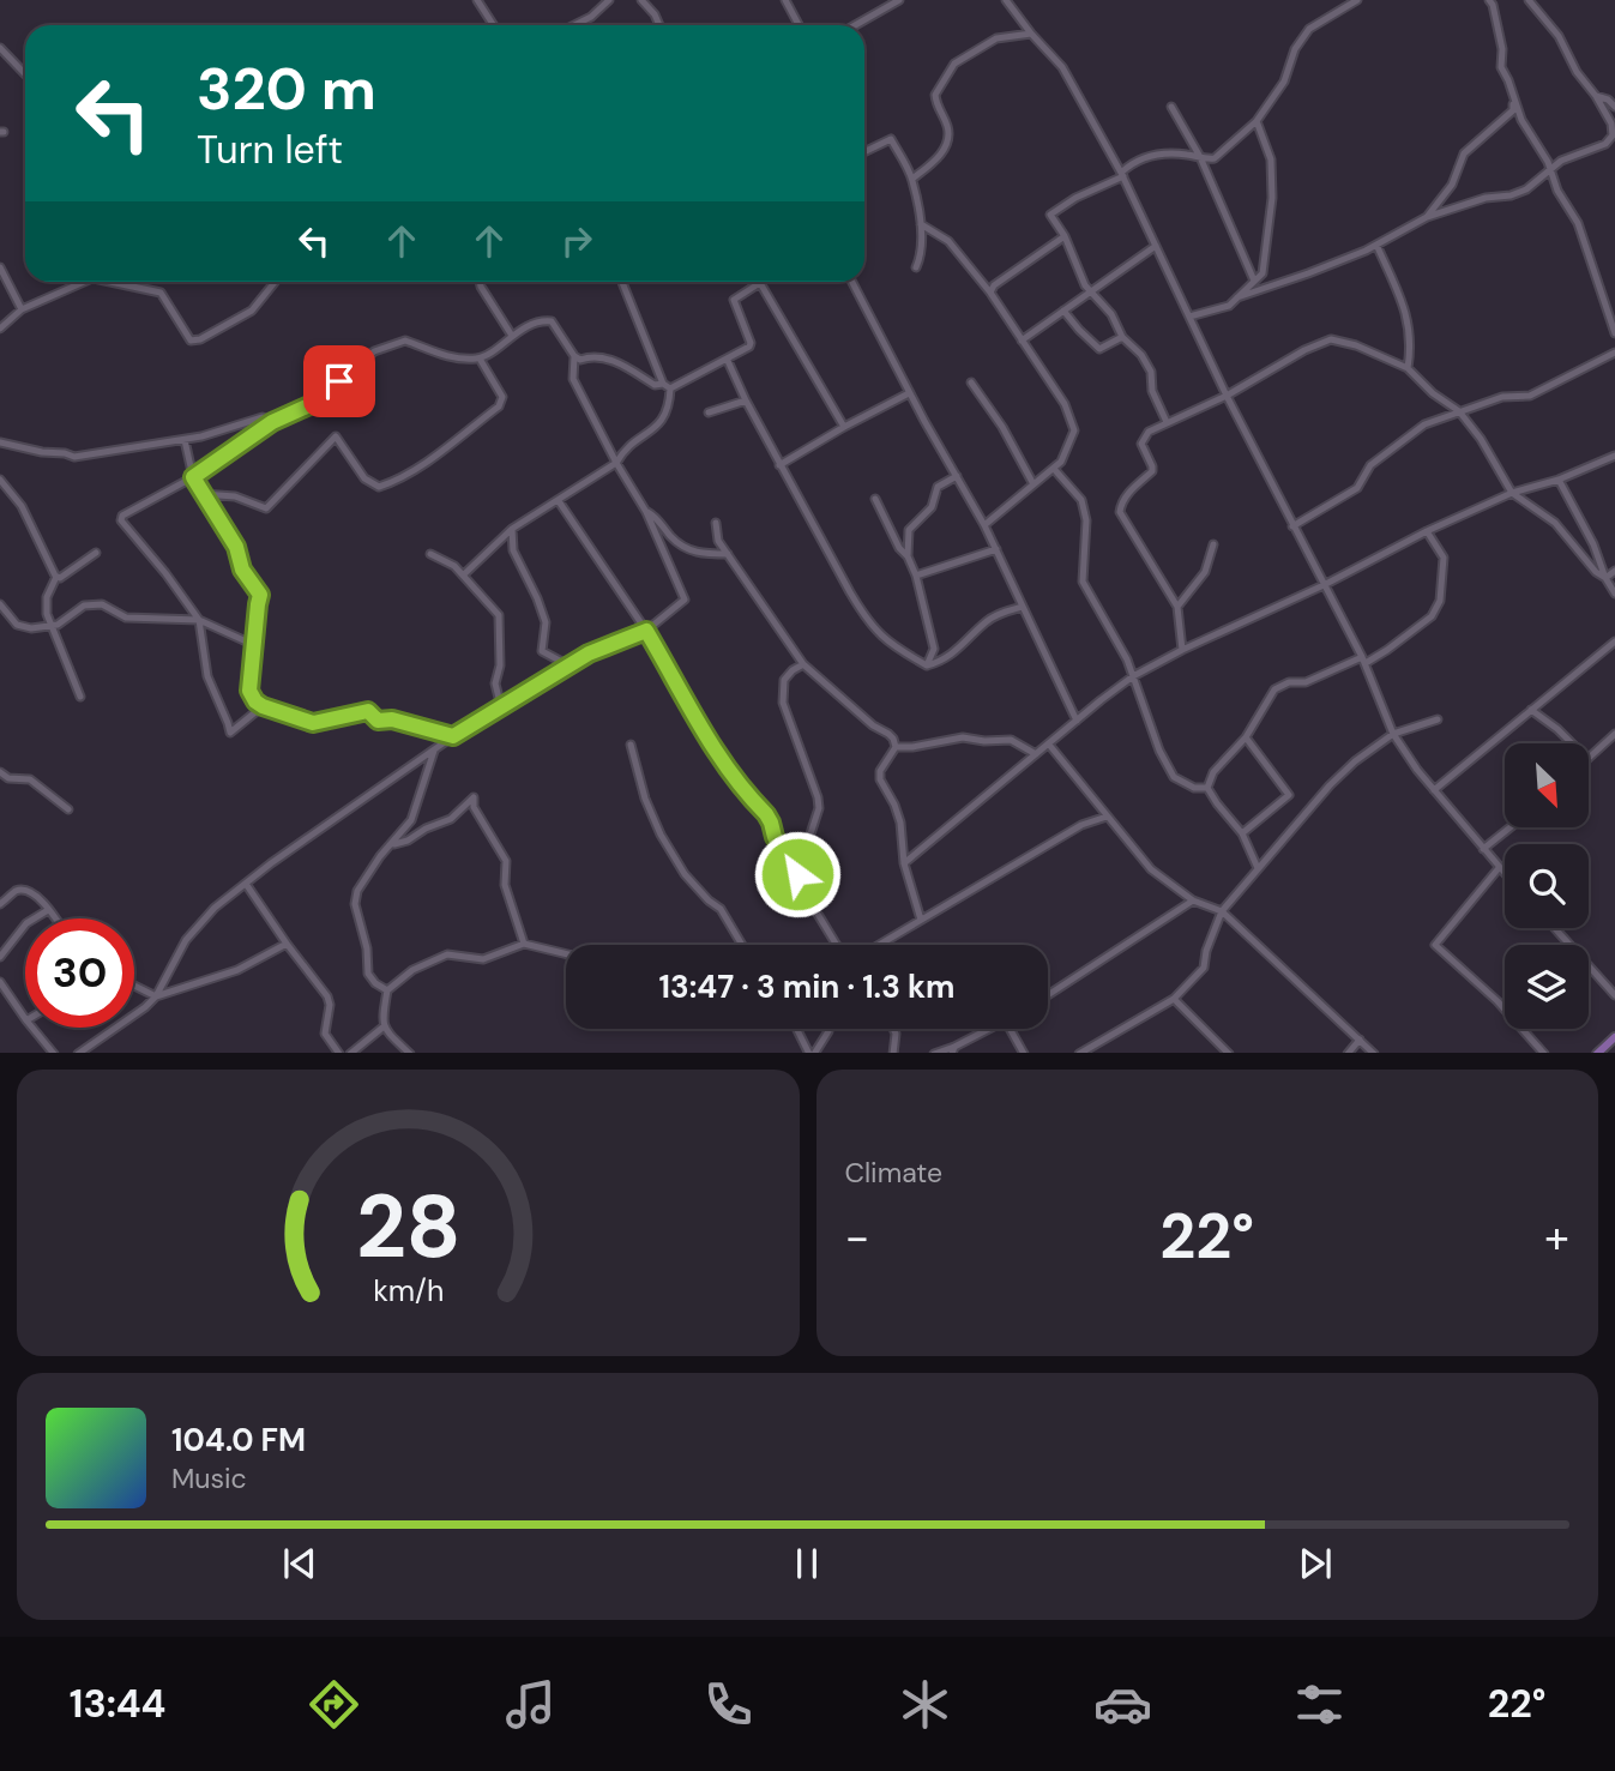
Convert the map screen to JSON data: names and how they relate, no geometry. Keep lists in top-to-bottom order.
{
  "north": "bottom right",
  "page": {
    "turn": ["320 m", "Turn left"],
    "limit": "30",
    "trip": "13:47 · 3 min · 1.3 km",
    "tile": "Climate",
    "heat": ["−", "22°", "+"],
    "song": ["104.0 FM", "Music"],
    "tabs": ["13:44", "22°"],
    "gauge": ["28", "km/h"]
  }
}
